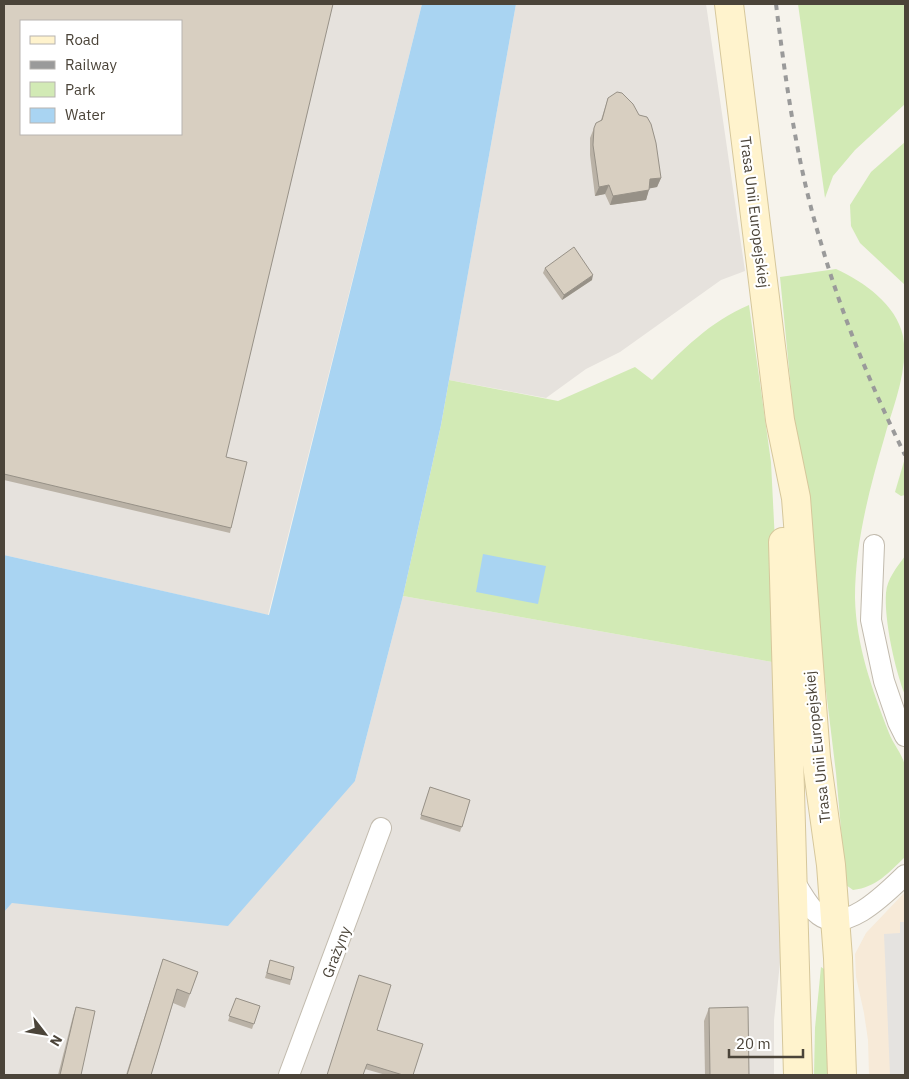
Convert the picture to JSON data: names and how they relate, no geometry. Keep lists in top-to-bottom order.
{
  "streets": {
    "main road": ["Trasa Unii Europejskiej"],
    "street": ["Grażyny"]
  },
  "legend": [
    "Road",
    "Railway",
    "Park",
    "Water"
  ],
  "scale_bar": "20 m",
  "north": "bottom right"
}
